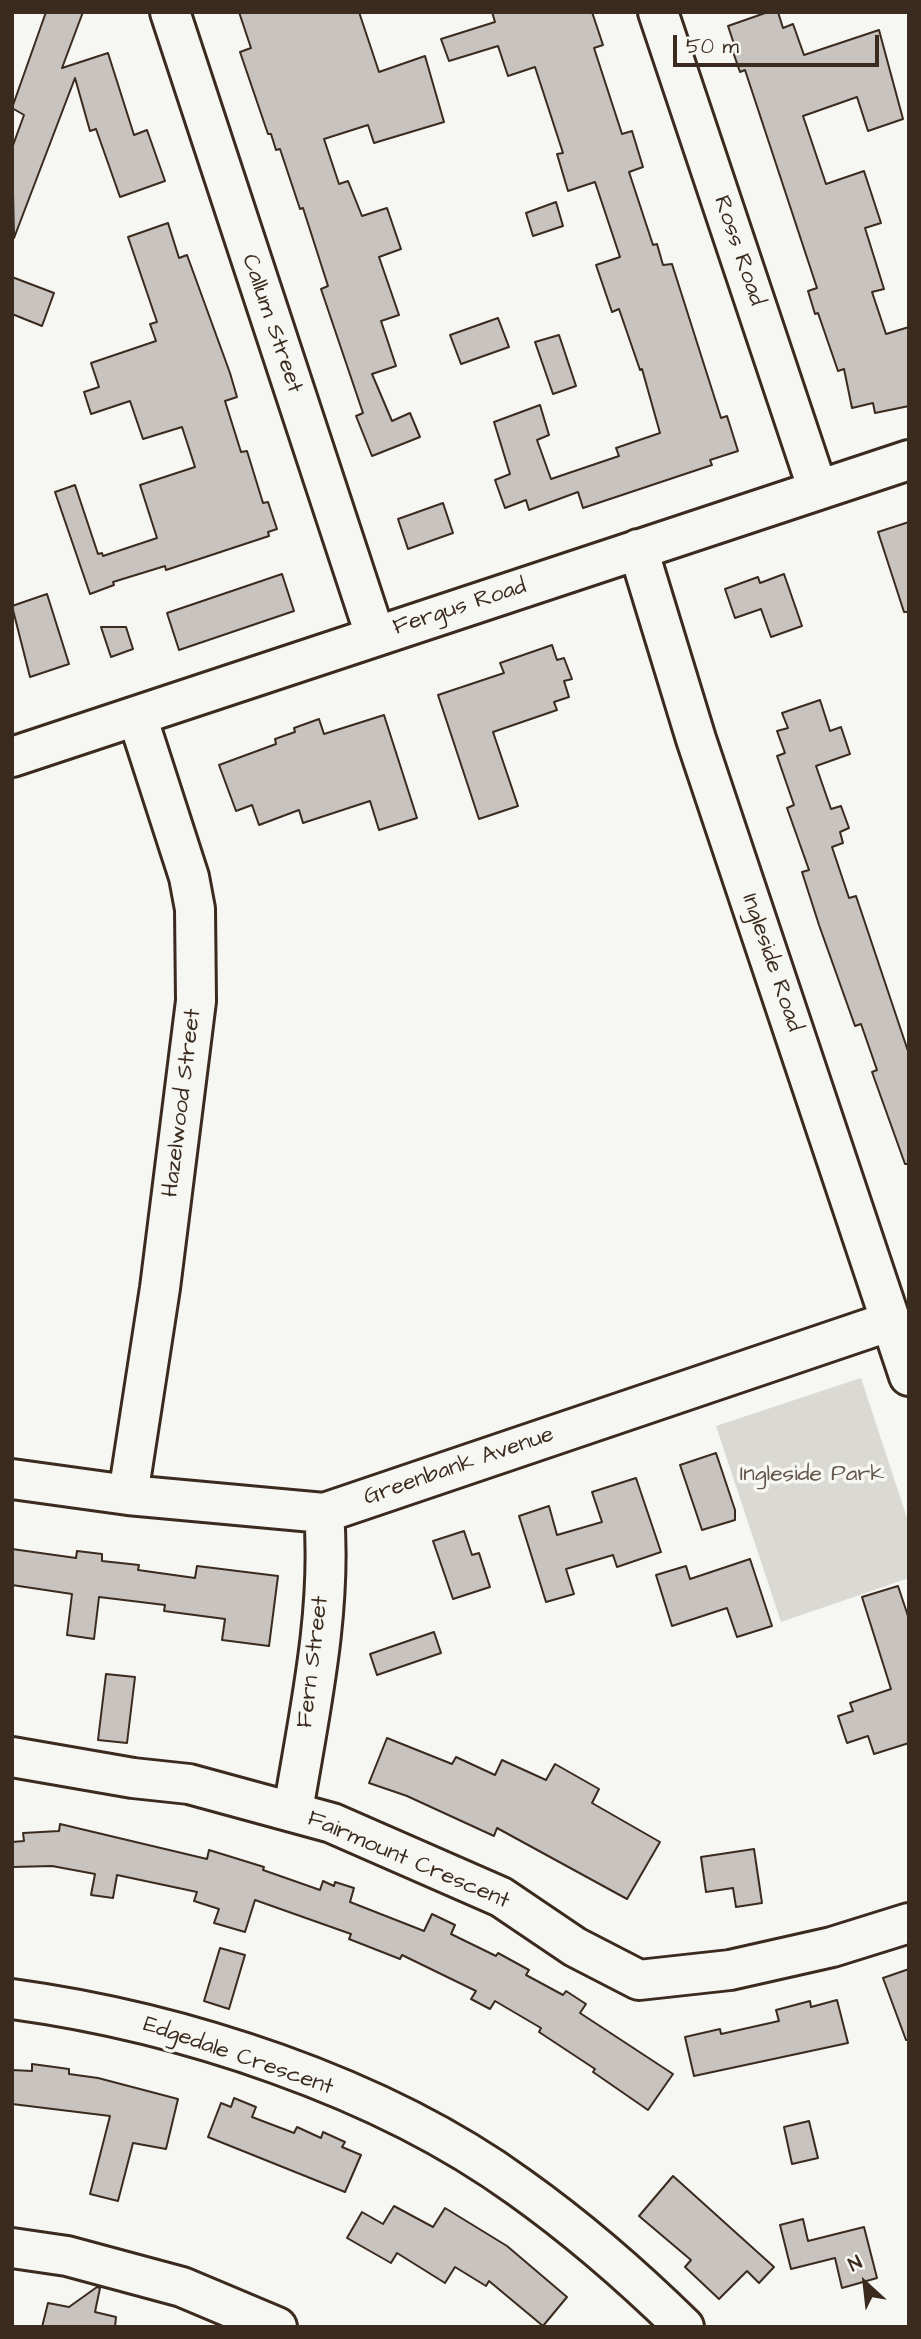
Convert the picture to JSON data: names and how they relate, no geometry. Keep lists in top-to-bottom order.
{
  "streets": {
    "street": [
      "Ross Road",
      "Callum Street",
      "Fergus Road",
      "Ingleside Road",
      "Hazelwood Street",
      "Greenbank Avenue",
      "Fern Street",
      "Fairmount Crescent",
      "Edgedale Crescent"
    ]
  },
  "crossings": [
    ["Ross Road", "Fergus Road"],
    ["Callum Street", "Fergus Road"],
    ["Fergus Road", "Ingleside Road"],
    ["Fergus Road", "Hazelwood Street"],
    ["Ingleside Road", "Greenbank Avenue"],
    ["Hazelwood Street", "Greenbank Avenue"],
    ["Greenbank Avenue", "Fern Street"],
    ["Fern Street", "Fairmount Crescent"]
  ],
  "parks": ["Ingleside Park"],
  "scale_bar": "50 m",
  "north": "top left"
}
